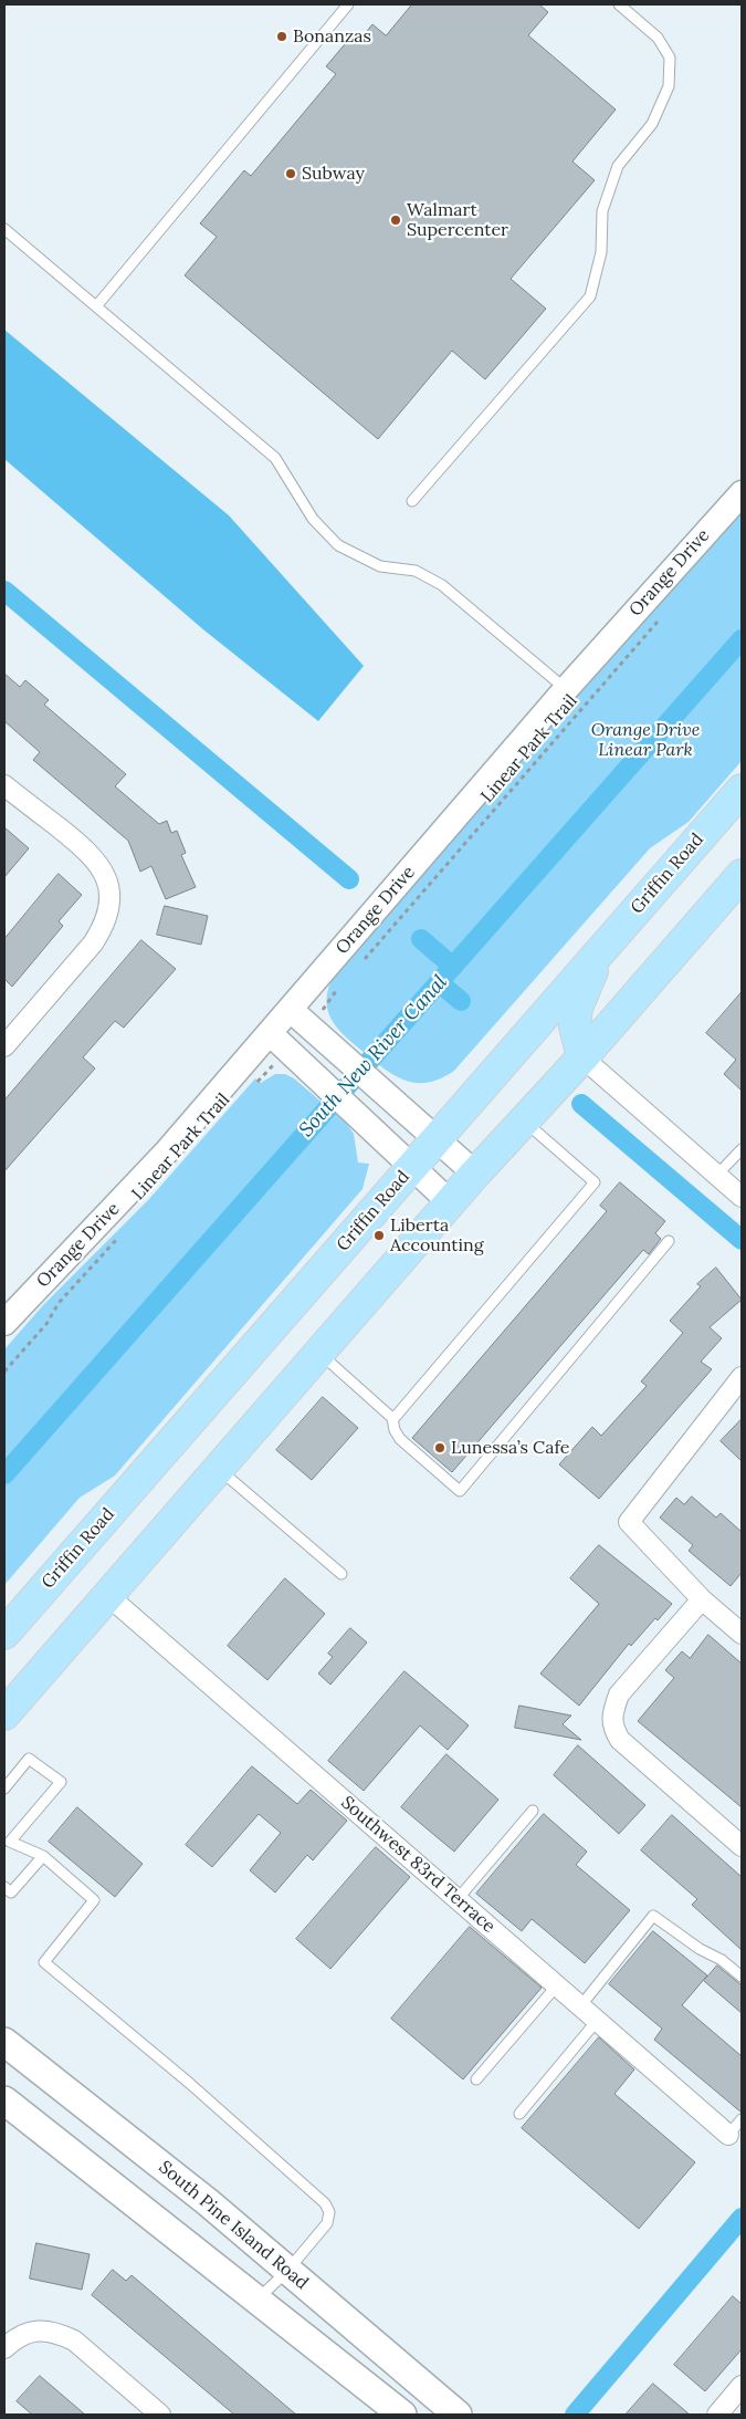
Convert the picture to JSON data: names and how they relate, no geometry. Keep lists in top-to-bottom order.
{
  "streets": {
    "main road": ["Griffin Road", "South Pine Island Road"],
    "street": ["Orange Drive", "Southwest 83rd Terrace"],
    "path": ["Linear Park Trail"]
  },
  "water": ["South New River Canal"],
  "parks": ["Orange Drive Linear Park"],
  "places": [
    "Bonanzas",
    "Subway",
    "Walmart Supercenter",
    "Liberta Accounting",
    "Lunessa’s Cafe"
  ]
}
